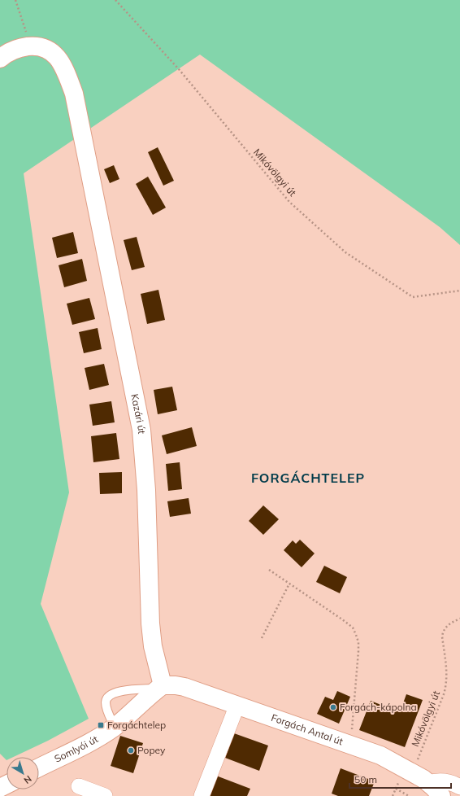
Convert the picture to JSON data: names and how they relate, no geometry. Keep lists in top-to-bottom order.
{
  "streets": {
    "street": ["Kazári út", "Forgách Antal út", "Somlyói út"],
    "path": ["Mikóvölgyi út"]
  },
  "crossings": [
    ["Mikóvölgyi út", "Forgách Antal út"],
    ["Kazári út", "Forgách Antal út"],
    ["Kazári út", "Somlyói út"],
    ["Forgách Antal út", "Somlyói út"]
  ],
  "districts": ["FORGÁCHTELEP"],
  "places": {
    "other": ["Forgách-kápolna", "Popey"],
    "transit": ["Forgáchtelep"]
  },
  "scale_bar": "50 m",
  "north": "bottom right"
}
